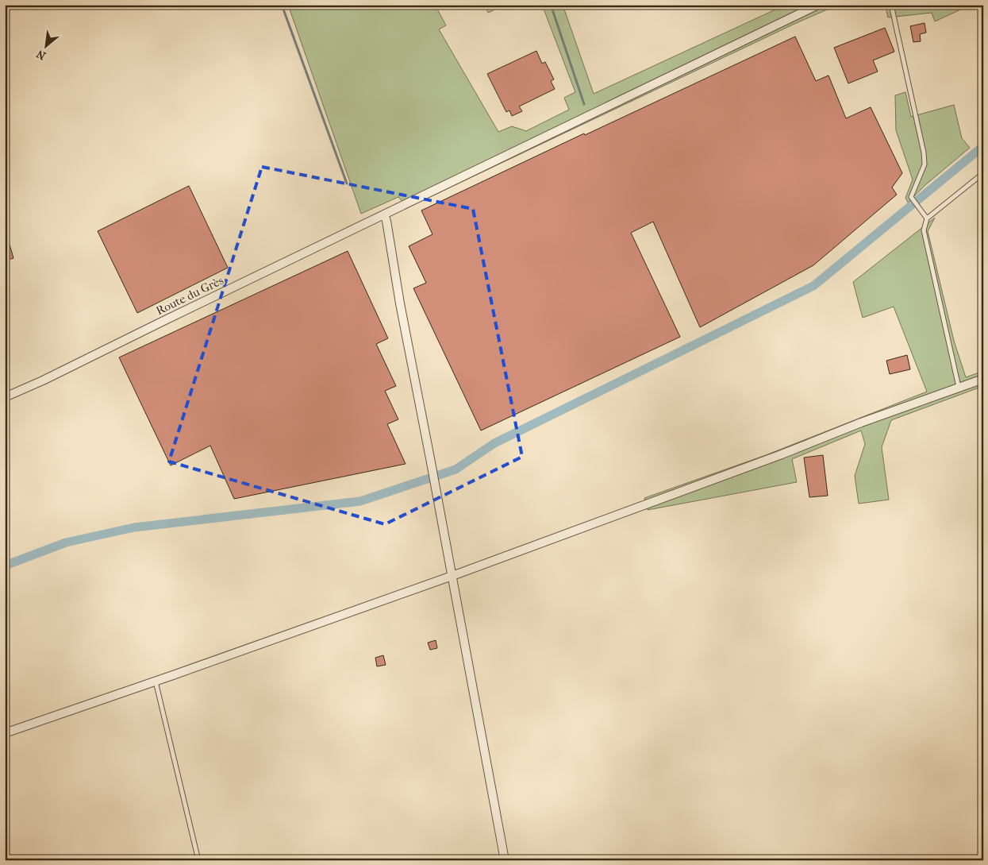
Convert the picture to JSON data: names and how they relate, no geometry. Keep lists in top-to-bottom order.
{
  "streets": {
    "street": ["Route du Grès"]
  },
  "north": "bottom left"
}
